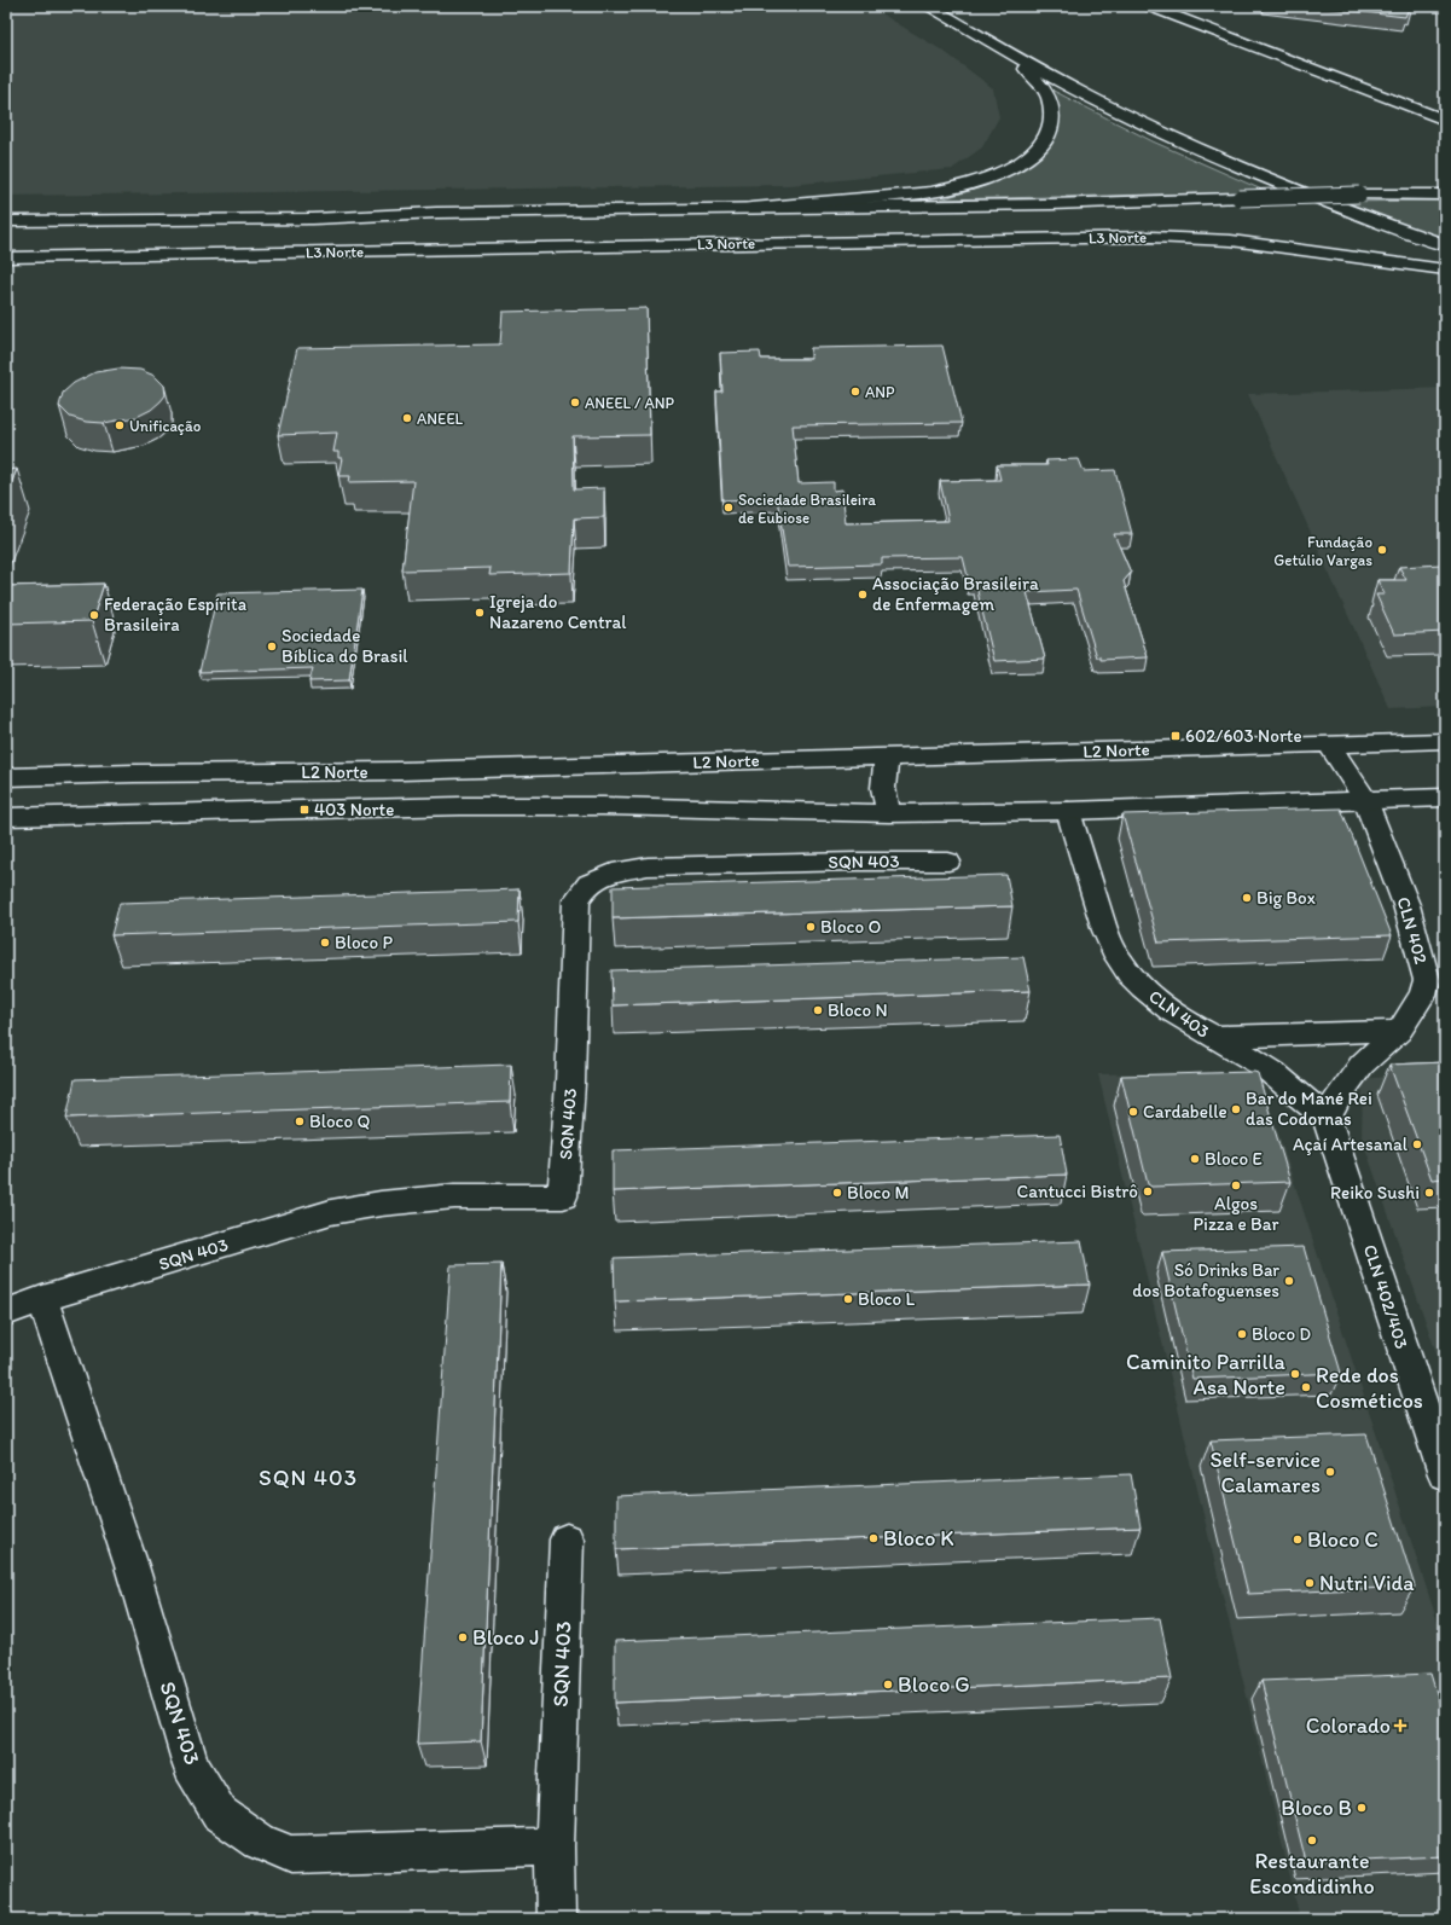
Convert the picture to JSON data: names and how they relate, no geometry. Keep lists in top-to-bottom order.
{
  "streets": {
    "main road": [
      "L3 Norte",
      "L2 Norte",
      "SQN 403",
      "CLN 402",
      "CLN 403",
      "CLN 402/403"
    ]
  },
  "crossings": [
    ["L2 Norte", "CLN 402"],
    ["L2 Norte", "CLN 403"],
    ["CLN 402", "CLN 403"],
    ["CLN 402", "CLN 402/403"],
    ["CLN 403", "CLN 402/403"]
  ],
  "districts": ["SQN 403"],
  "places": {
    "other": [
      "ANP",
      "ANEEL / ANP",
      "ANEEL",
      "Unificação",
      "Sociedade Brasileira de Eubiose",
      "Fundação Getúlio Vargas",
      "Associação Brasileira de Enfermagem",
      "Igreja do Nazareno Central",
      "Federação Espírita Brasileira",
      "Sociedade Bíblica do Brasil",
      "Big Box",
      "Bloco O",
      "Bloco P",
      "Bloco N",
      "Bar do Mané Rei das Codornas",
      "Cardabelle",
      "Bloco Q",
      "Açaí Artesanal",
      "Bloco E",
      "Algos Pizza e Bar",
      "Cantucci Bistrô",
      "Bloco M",
      "Reiko Sushi",
      "Só Drinks Bar dos Botafoguenses",
      "Bloco L",
      "Bloco D",
      "Caminito Parrilla Asa Norte",
      "Rede dos Cosméticos",
      "Self-service Calamares",
      "Bloco K",
      "Bloco C",
      "Nutri Vida",
      "Bloco J",
      "Bloco G",
      "Bloco B",
      "Restaurante Escondidinho"
    ],
    "transit": ["602/603 Norte", "403 Norte"],
    "health": ["Colorado"]
  }
}
